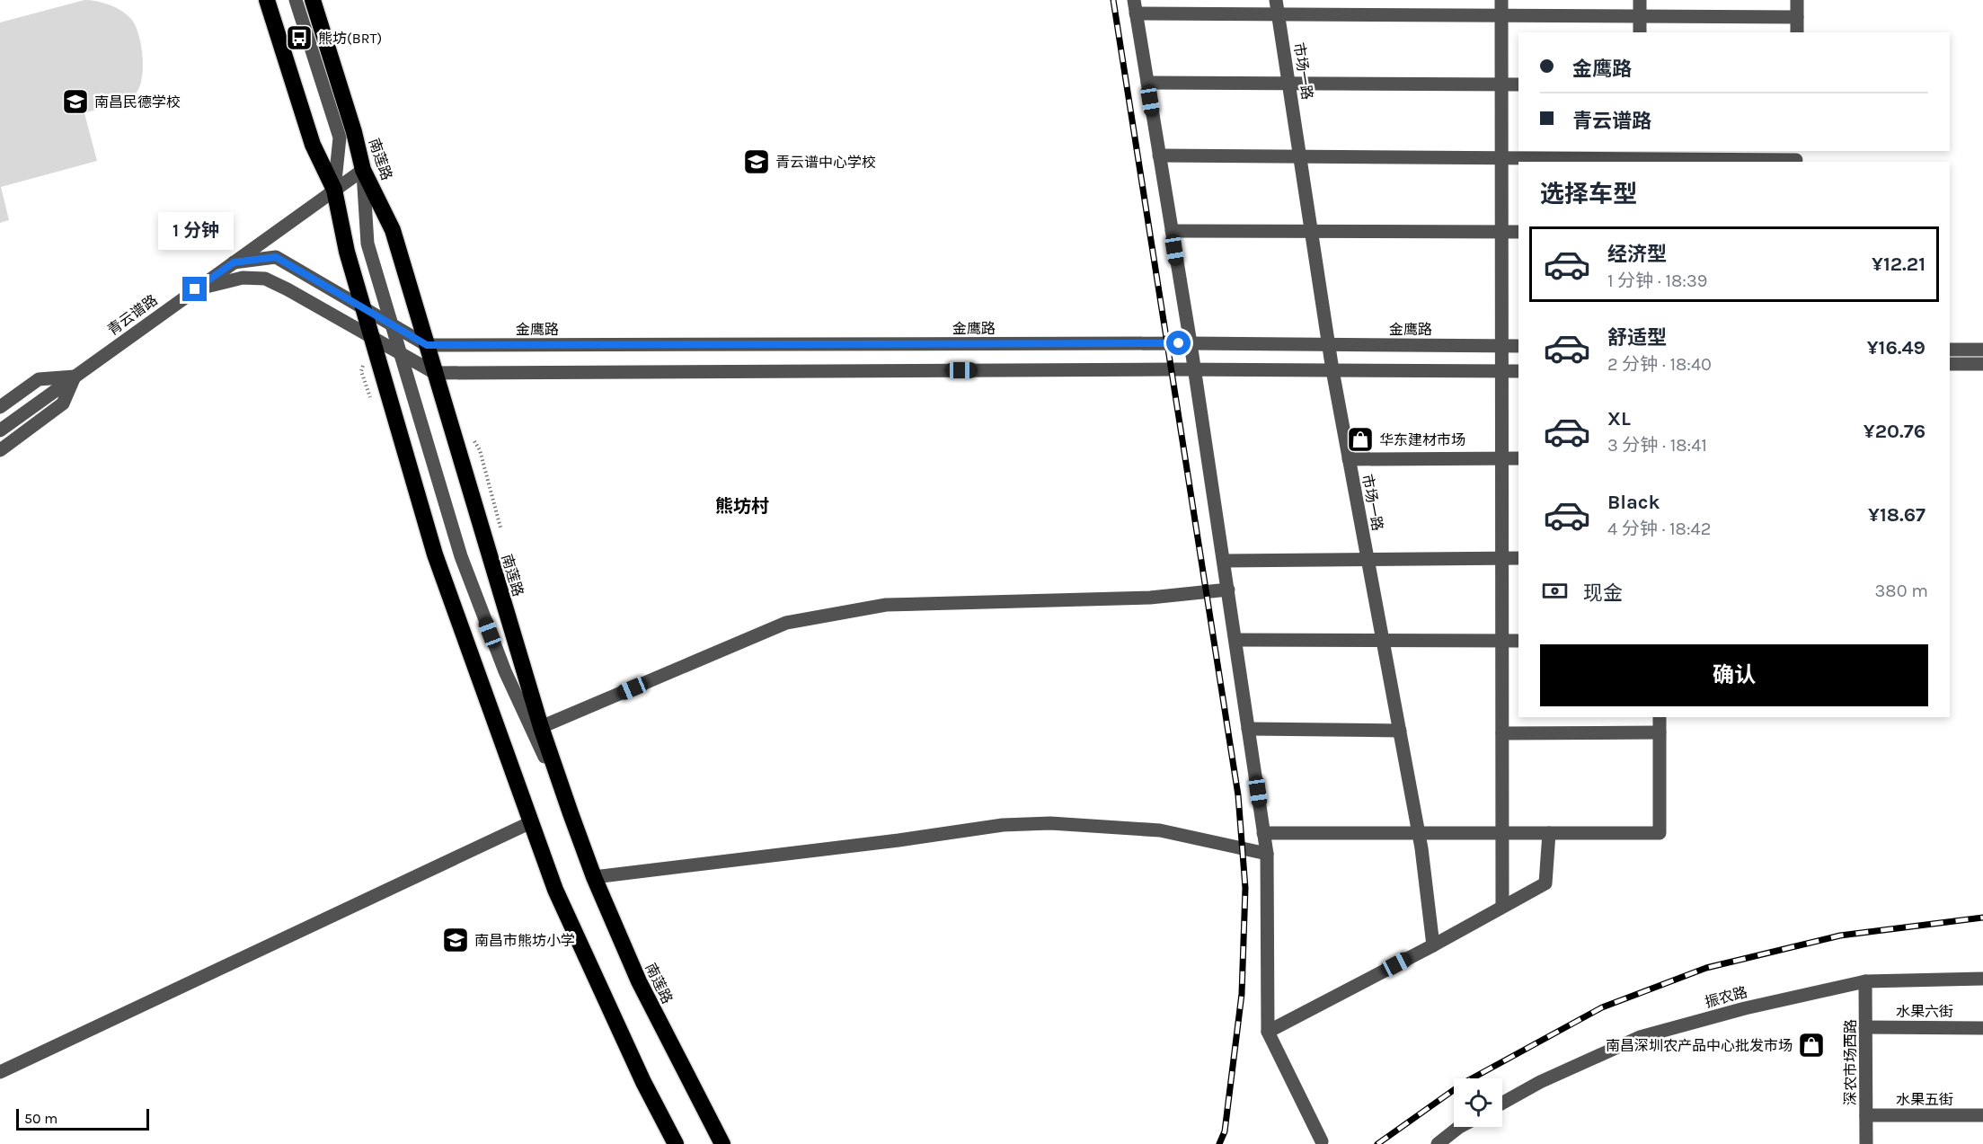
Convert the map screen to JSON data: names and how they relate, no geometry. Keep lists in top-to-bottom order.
{
  "streets": {
    "highway": ["南莲路"],
    "street": [
      "市场一路",
      "青云谱路",
      "金鹰路",
      "振农路",
      "水果六街",
      "深农市场西路",
      "水果五街"
    ]
  },
  "crossings": [
    ["市场一路", "金鹰路"],
    ["南莲路", "青云谱路"],
    ["南莲路", "金鹰路"],
    ["振农路", "深农市场西路"],
    ["水果六街", "深农市场西路"],
    ["深农市场西路", "水果五街"]
  ],
  "districts": ["熊坊村"],
  "places": {
    "bus stop": ["熊坊(BRT)"],
    "school or university": ["南昌民德学校", "青云谱中心学校", "南昌市熊坊小学"],
    "shop": ["华东建材市场", "南昌深圳农产品中心批发市场"]
  },
  "scale_bar": "50 m",
  "page": {
    "banner": ["金鹰路", "青云谱路"],
    "heading": "选择车型",
    "bubble": "1 分钟",
    "list": [
      {
        "name": "经济型",
        "note": "1 分钟 · 18:39",
        "value": "¥12.21"
      },
      {
        "name": "舒适型",
        "note": "2 分钟 · 18:40",
        "value": "¥16.49"
      },
      {
        "name": "XL",
        "note": "3 分钟 · 18:41",
        "value": "¥20.76"
      },
      {
        "name": "Black",
        "note": "4 分钟 · 18:42",
        "value": "¥18.67"
      }
    ],
    "pay": ["现金", "380 m"],
    "buttons": "确认",
    "scale": "50 m"
  }
}
